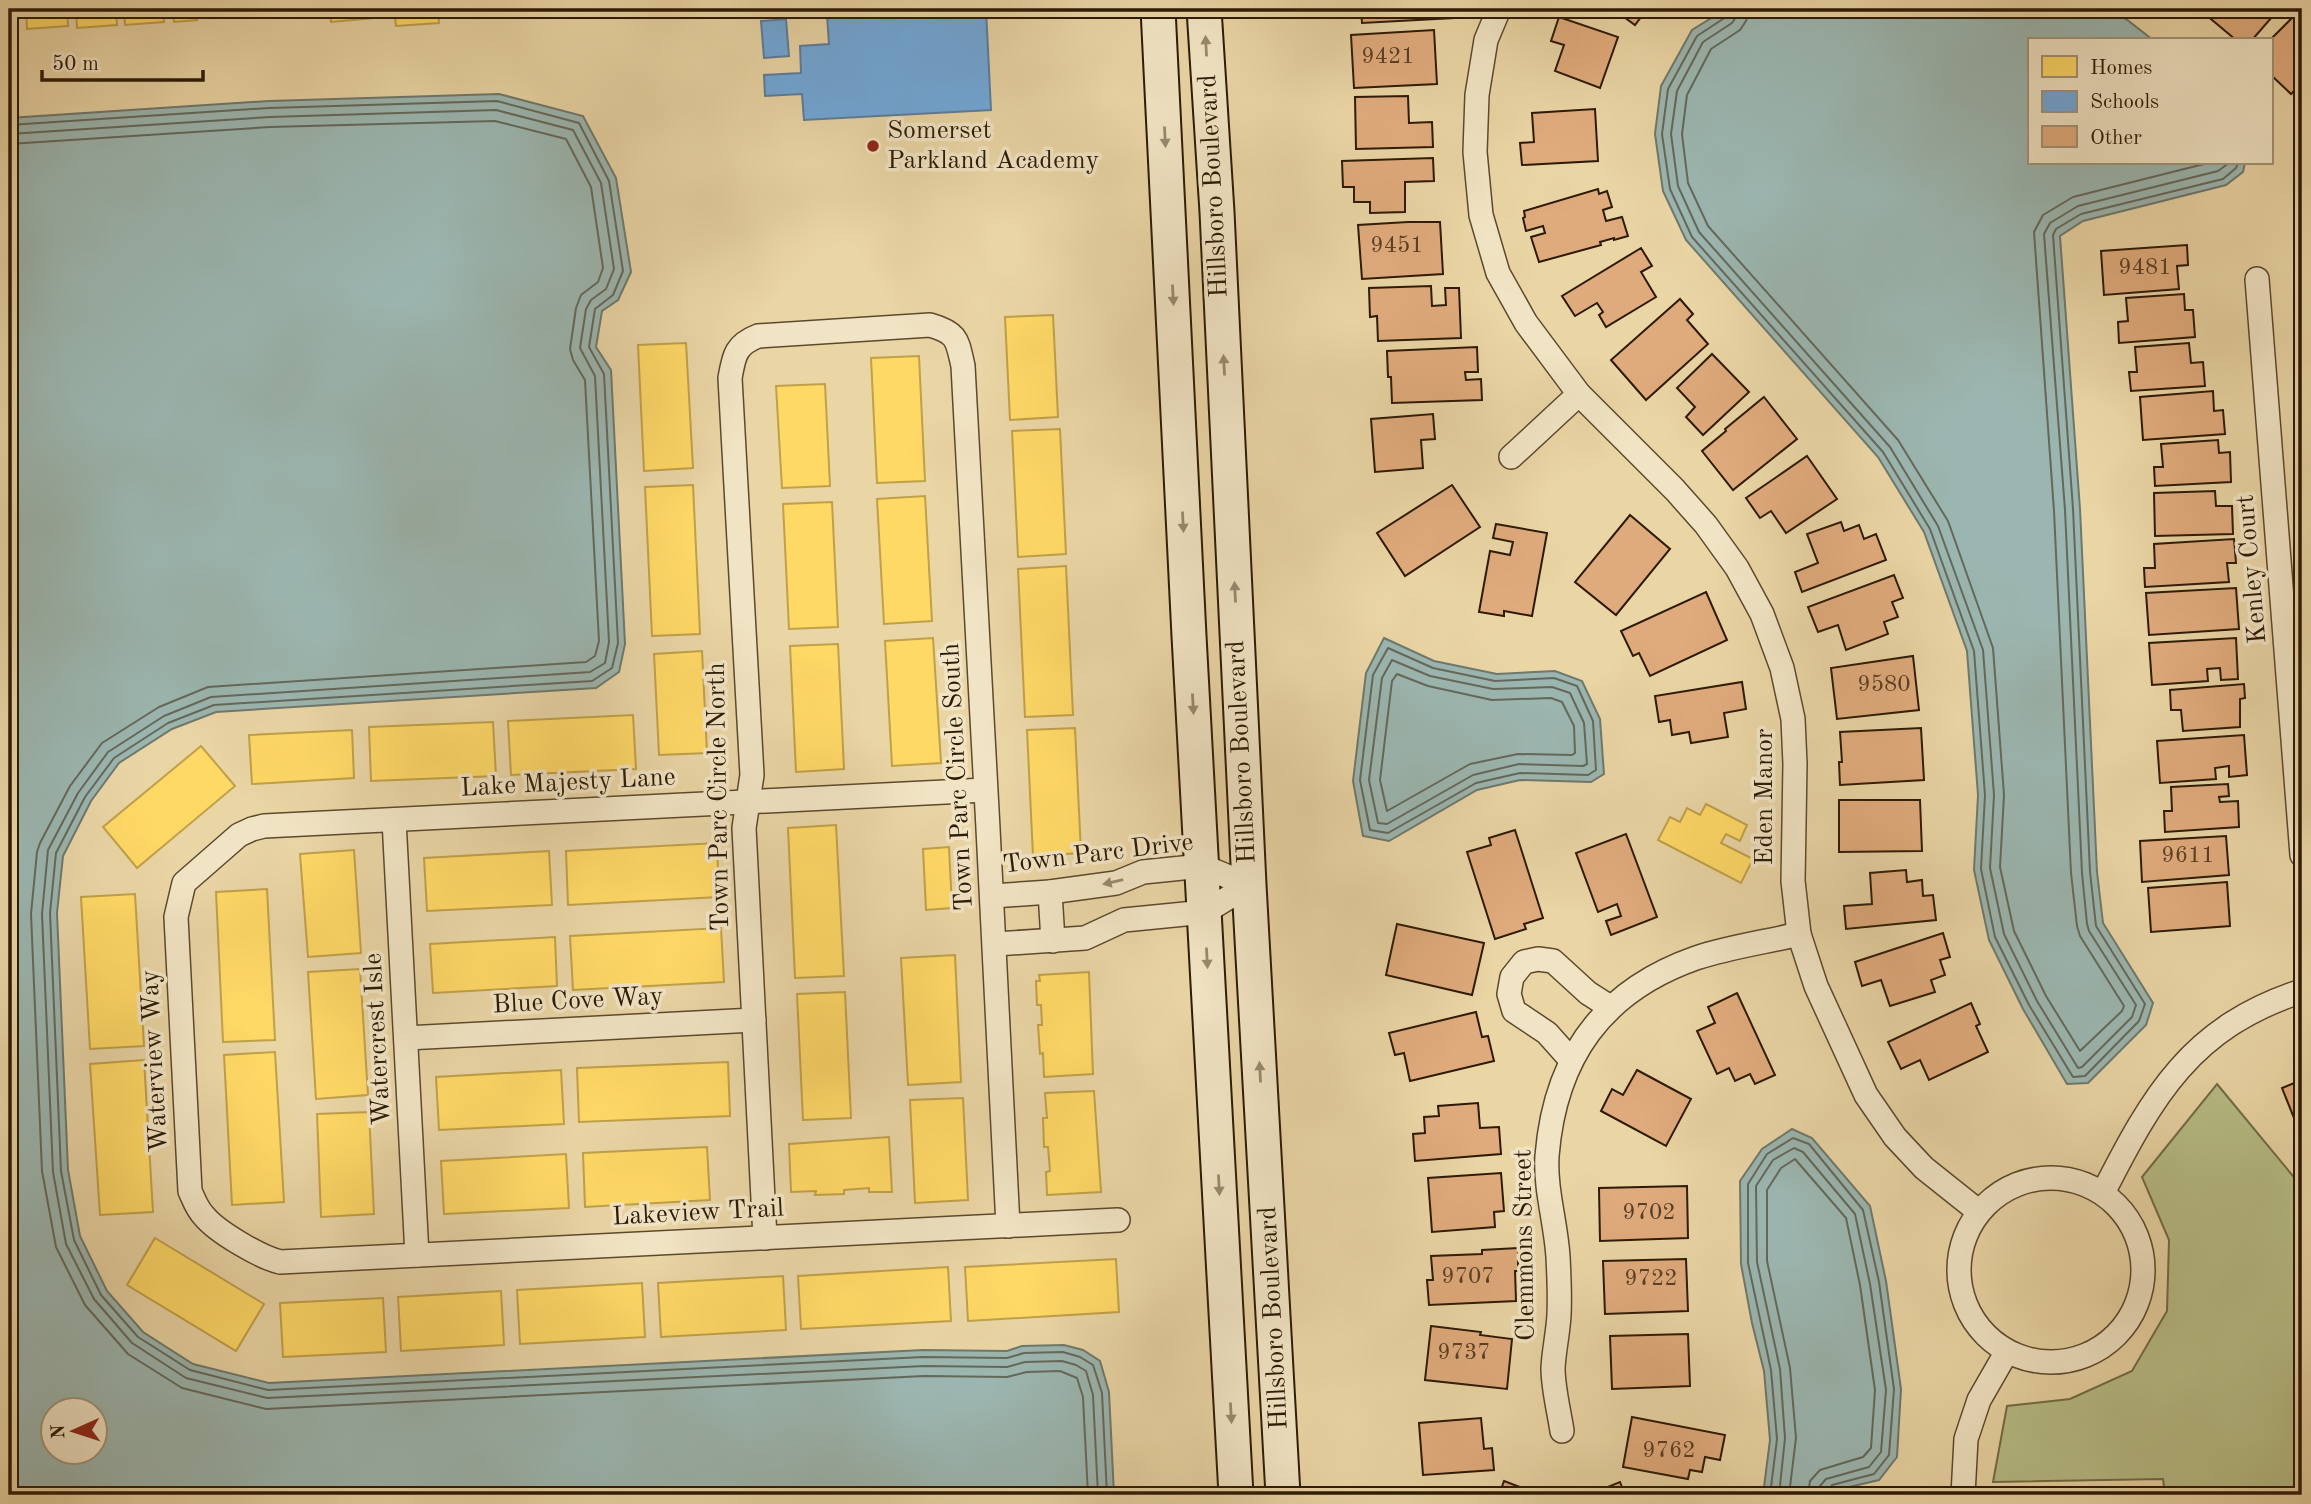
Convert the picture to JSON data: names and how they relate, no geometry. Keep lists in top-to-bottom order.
{
  "streets": {
    "street": [
      "Hillsboro Boulevard",
      "Kenley Court",
      "Town Parc Circle South",
      "Lake Majesty Lane",
      "Town Parc Circle North",
      "Eden Manor",
      "Town Parc Drive",
      "Blue Cove Way",
      "Watercrest Isle",
      "Waterview Way",
      "Lakeview Trail",
      "Clemmons Street"
    ]
  },
  "crossings": [
    ["Hillsboro Boulevard", "Town Parc Drive"],
    ["Town Parc Circle South", "Lake Majesty Lane"],
    ["Town Parc Circle South", "Town Parc Circle North"],
    ["Town Parc Circle South", "Town Parc Drive"],
    ["Town Parc Circle South", "Lakeview Trail"],
    ["Lake Majesty Lane", "Town Parc Circle North"],
    ["Lake Majesty Lane", "Watercrest Isle"],
    ["Lake Majesty Lane", "Waterview Way"],
    ["Town Parc Circle North", "Blue Cove Way"],
    ["Town Parc Circle North", "Lakeview Trail"],
    ["Eden Manor", "Clemmons Street"],
    ["Blue Cove Way", "Watercrest Isle"],
    ["Watercrest Isle", "Lakeview Trail"],
    ["Waterview Way", "Lakeview Trail"]
  ],
  "places": ["Somerset Parkland Academy"],
  "house_numbers": [
    "9421",
    "9451",
    "9481",
    "9580",
    "9611",
    "9702",
    "9707",
    "9722",
    "9737",
    "9762"
  ],
  "legend": ["Homes", "Schools", "Other"],
  "scale_bar": "50 m",
  "north": "left"
}
